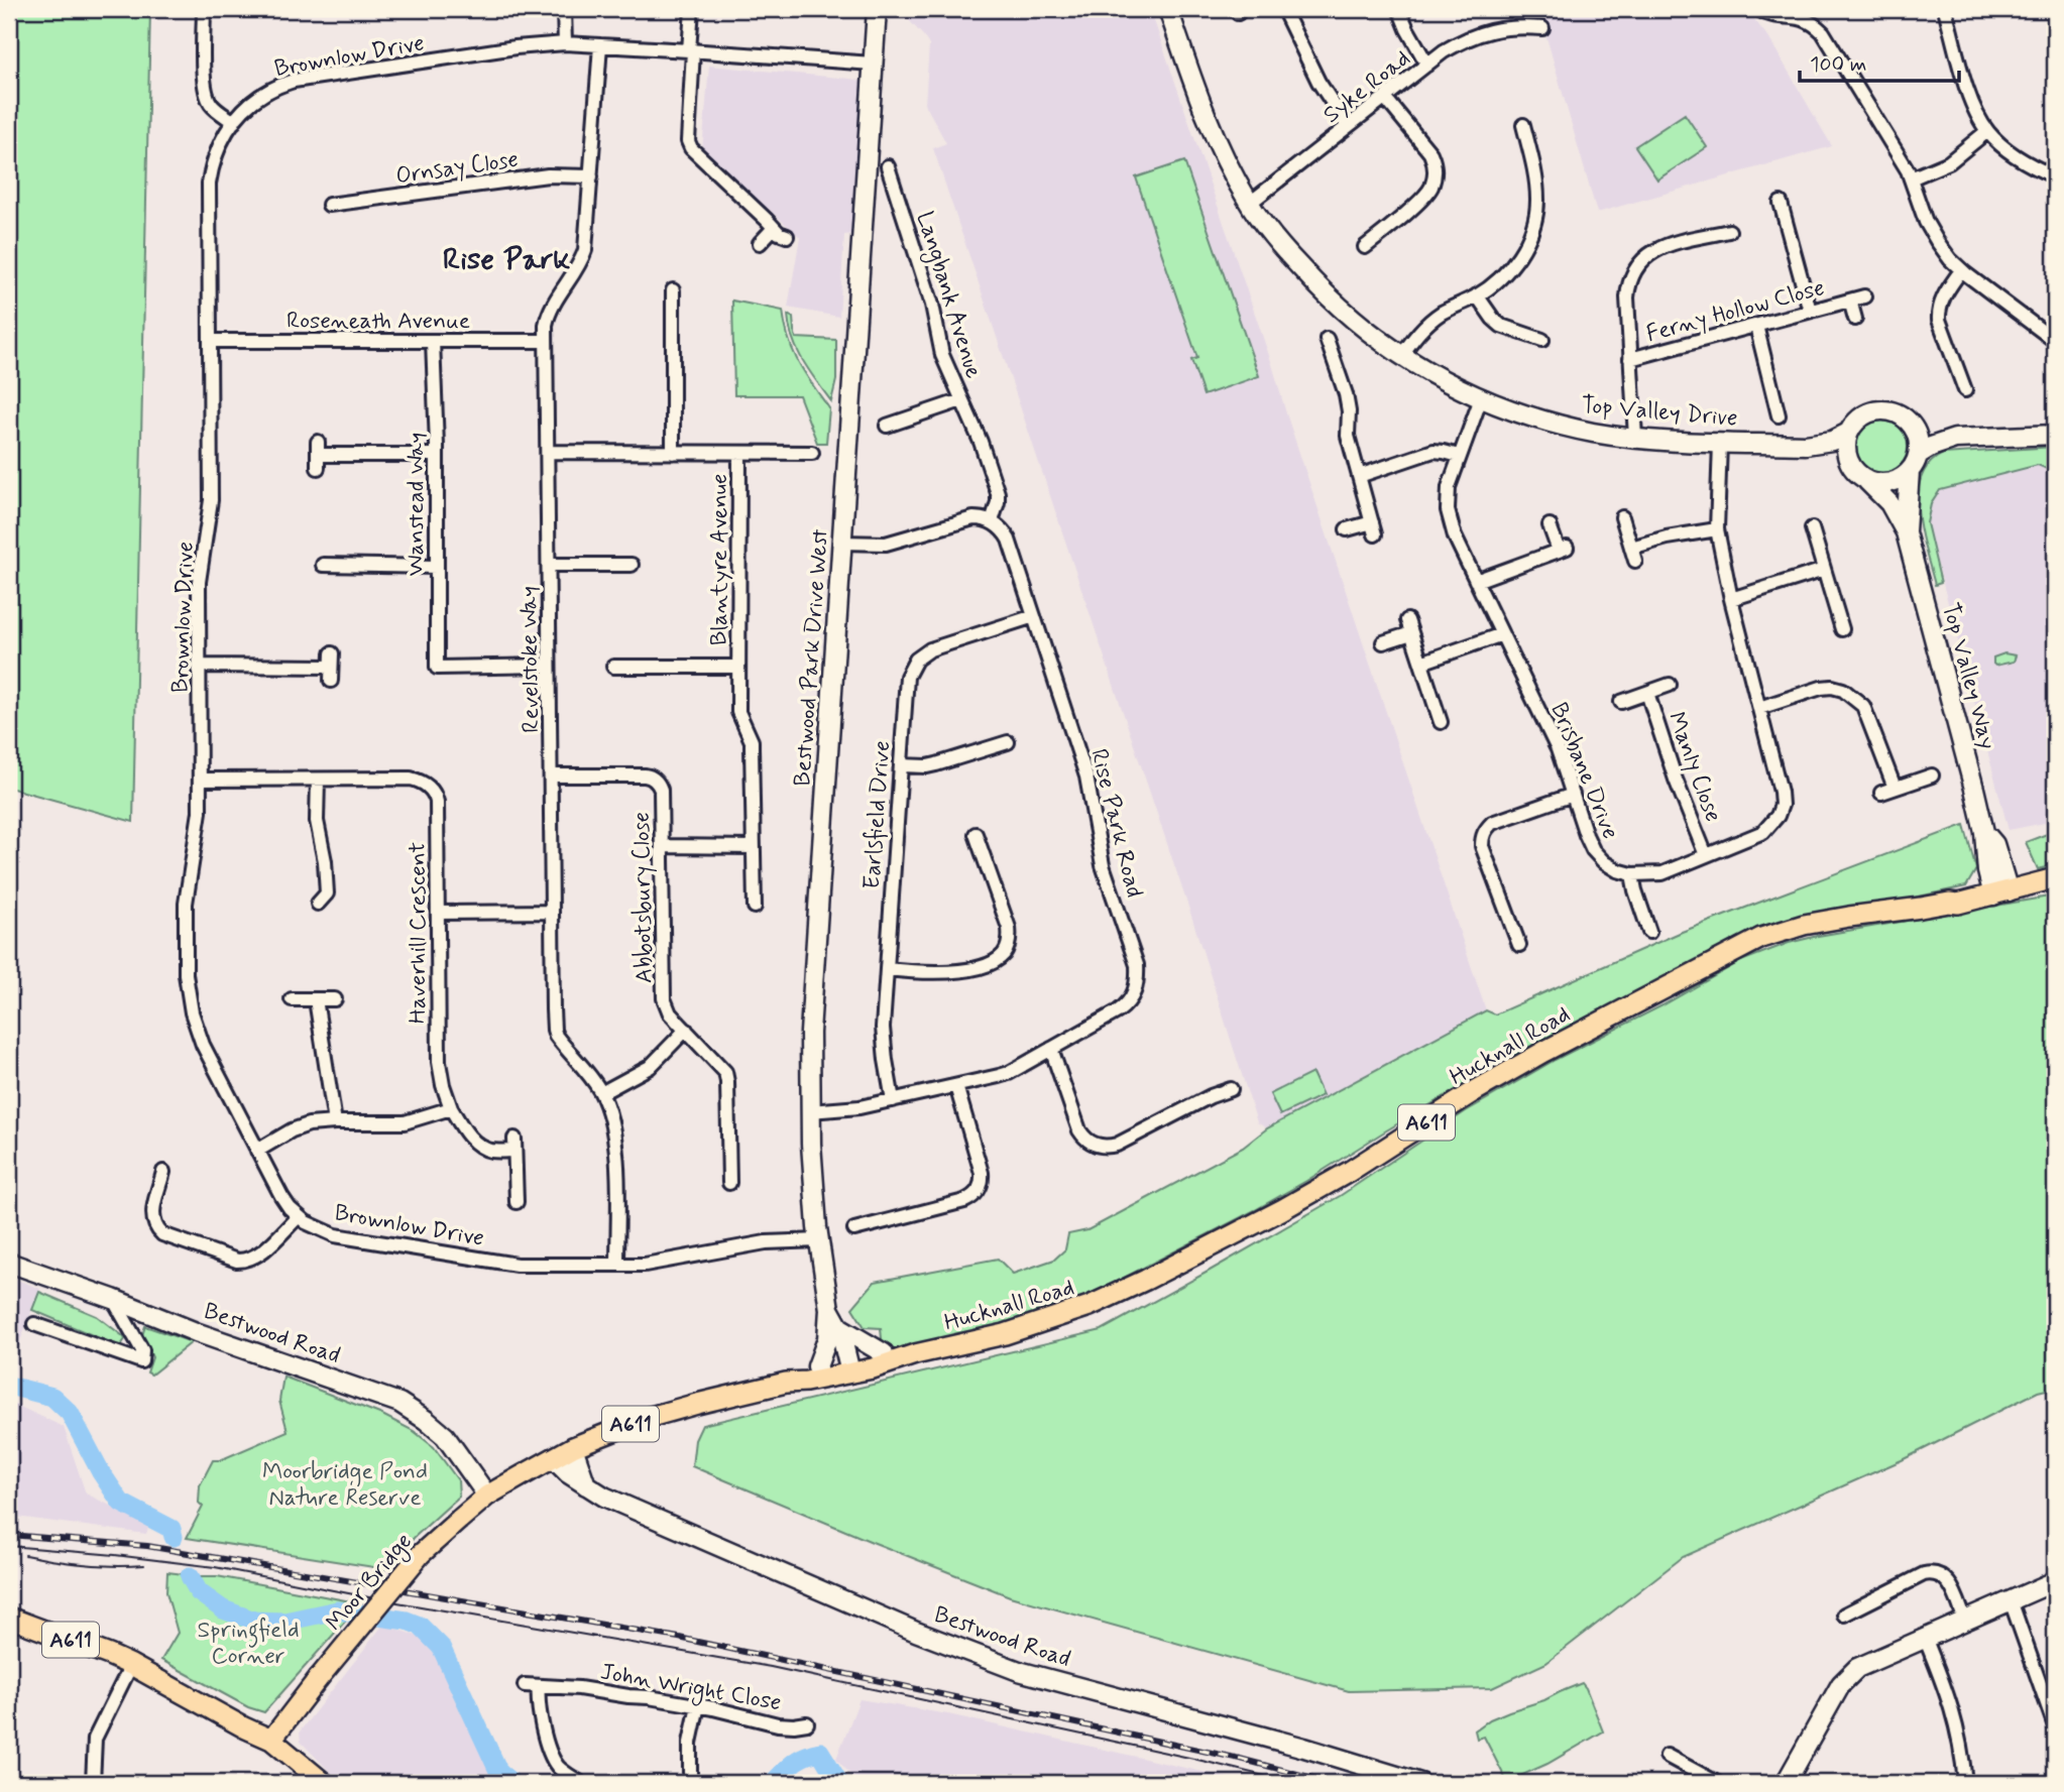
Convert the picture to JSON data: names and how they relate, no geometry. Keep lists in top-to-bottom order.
{
  "streets": {
    "main road": ["Hucknall Road", "A611", "Moor Bridge"],
    "street": [
      "Brownlow Drive",
      "Syke Road",
      "Ornsay Close",
      "Langbank Avenue",
      "Ferny Hollow Close",
      "Roseneath Avenue",
      "Top Valley Drive",
      "Wanstead Way",
      "Blantyre Avenue",
      "Bestwood Park Drive West",
      "Revelstoke Way",
      "Top Valley Way",
      "Manly Close",
      "Brisbane Drive",
      "Earlsfield Drive",
      "Rise Park Road",
      "Abbotsbury Close",
      "Haverhill Crescent",
      "Bestwood Road",
      "John Wright Close"
    ]
  },
  "crossings": [
    ["Brownlow Drive", "Roseneath Avenue"],
    ["Brownlow Drive", "Bestwood Park Drive West"],
    ["Brownlow Drive", "Revelstoke Way"],
    ["Brownlow Drive", "Haverhill Crescent"],
    ["Syke Road", "Top Valley Drive"],
    ["Ornsay Close", "Revelstoke Way"],
    ["Langbank Avenue", "Rise Park Road"],
    ["Roseneath Avenue", "Wanstead Way"],
    ["Roseneath Avenue", "Revelstoke Way"],
    ["Top Valley Drive", "Top Valley Way"],
    ["Top Valley Drive", "Brisbane Drive"],
    ["Wanstead Way", "Revelstoke Way"],
    ["Blantyre Avenue", "Revelstoke Way"],
    ["Bestwood Park Drive West", "Rise Park Road"],
    ["Revelstoke Way", "Abbotsbury Close"],
    ["Top Valley Way", "Hucknall Road"],
    ["Earlsfield Drive", "Rise Park Road"],
    ["Hucknall Road", "Bestwood Road"],
    ["Hucknall Road", "Moor Bridge"],
    ["A611", "Moor Bridge"],
    ["Bestwood Road", "Moor Bridge"]
  ],
  "districts": ["Rise Park"],
  "parks": ["Moorbridge Pond Nature Reserve", "Springfield Corner"],
  "scale_bar": "100 m"
}
